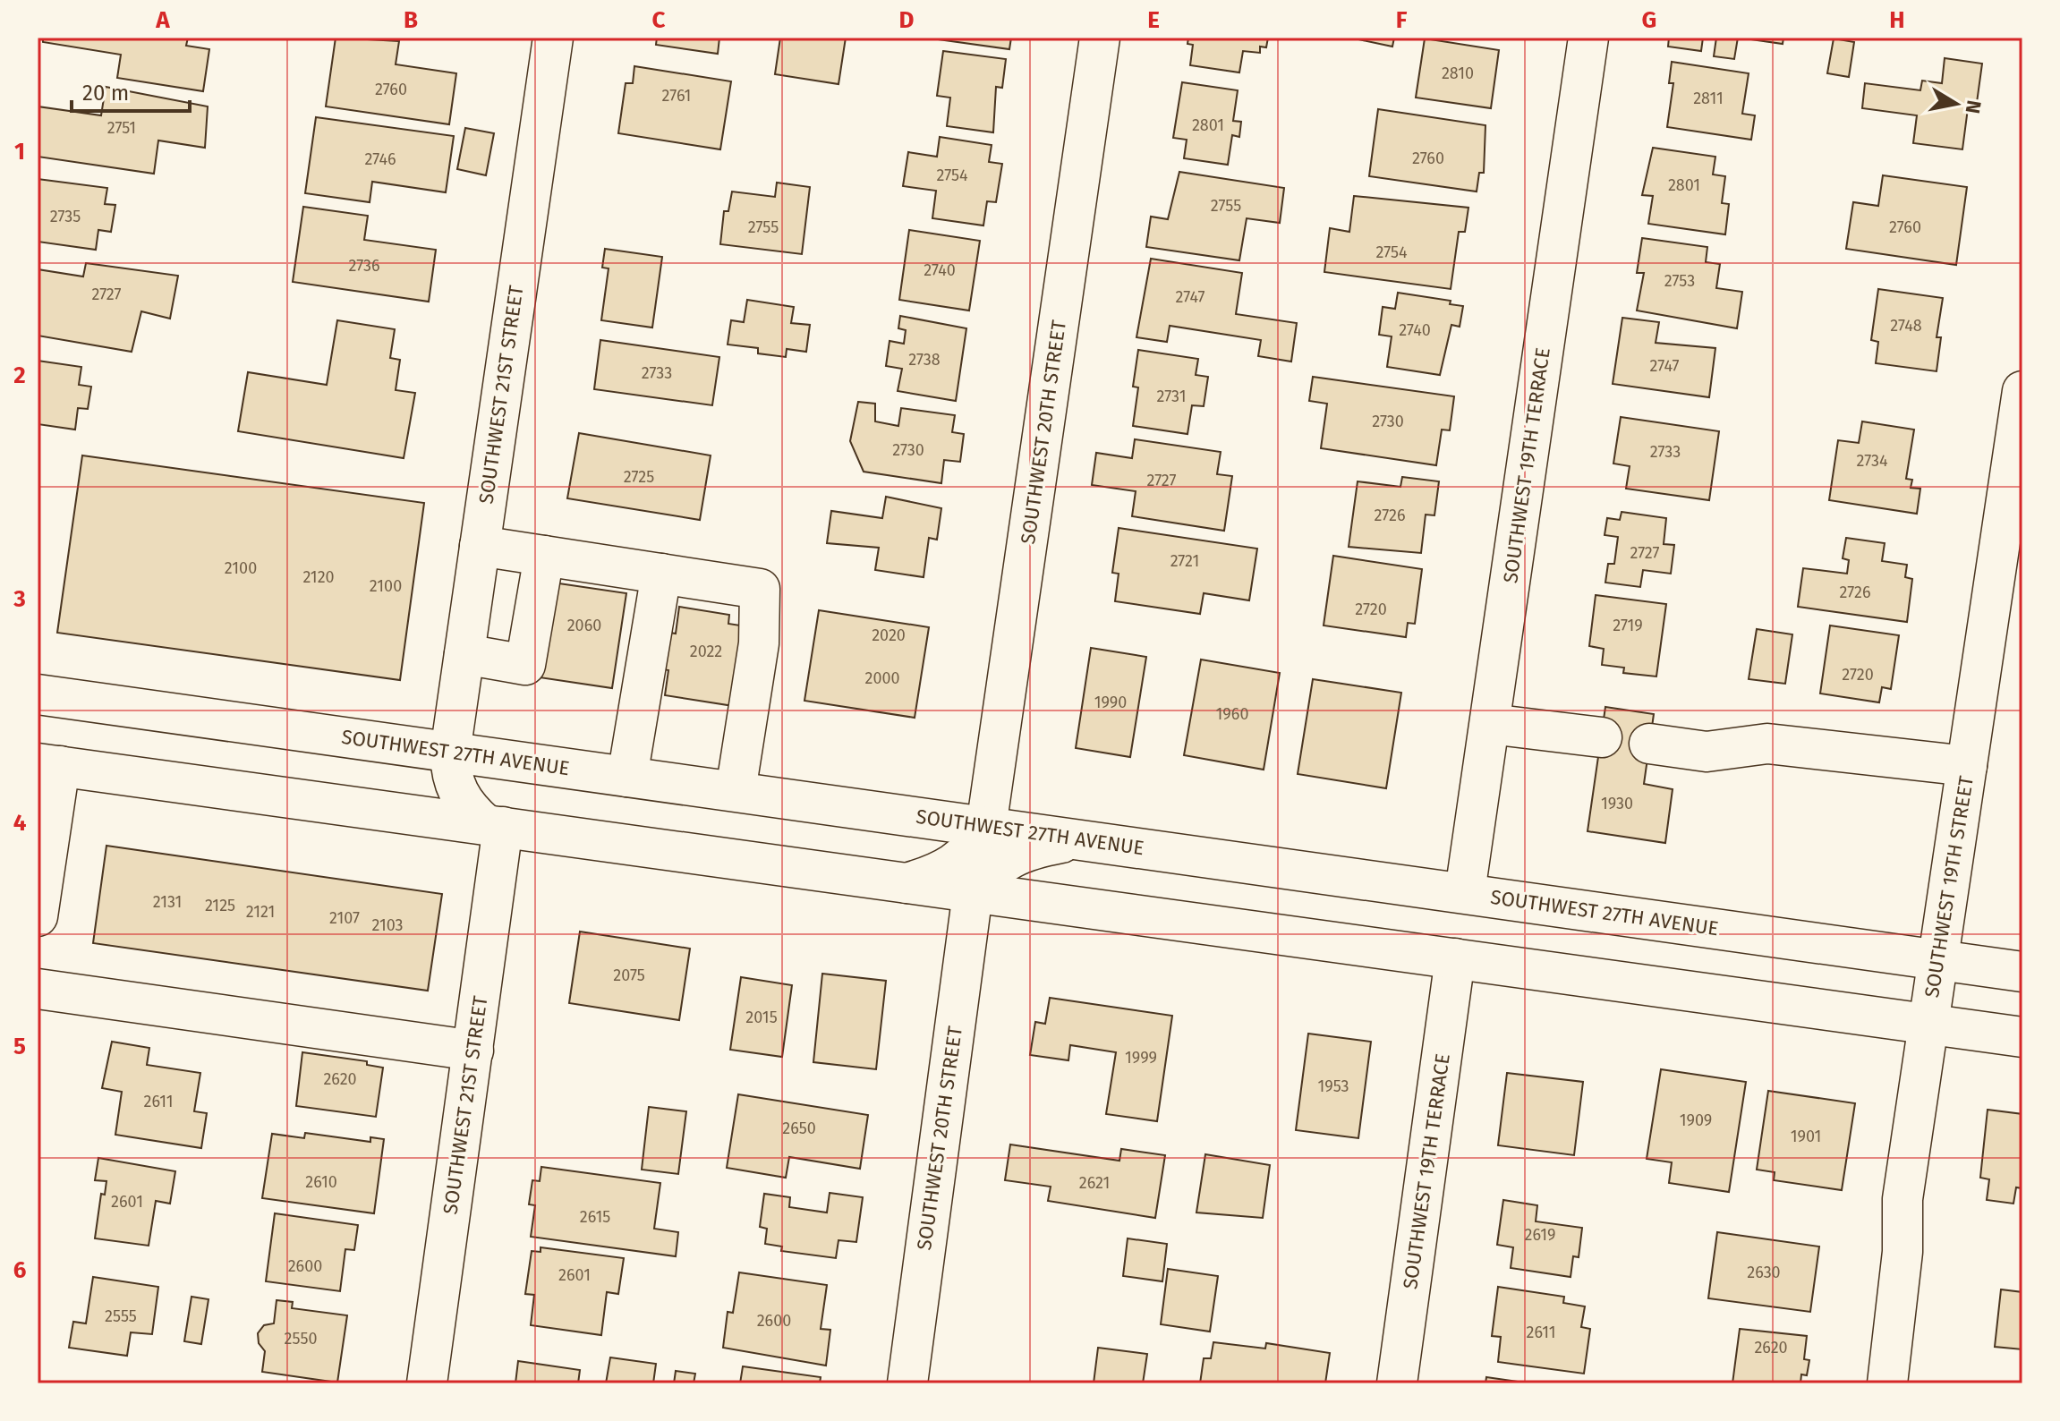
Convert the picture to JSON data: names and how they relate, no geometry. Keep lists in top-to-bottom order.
{
  "streets": {
    "main road": [
      "SOUTHWEST 21ST STREET",
      "SOUTHWEST 20TH STREET",
      "SOUTHWEST 19TH TERRACE",
      "SOUTHWEST 27TH AVENUE",
      "SOUTHWEST 19TH STREET"
    ]
  },
  "crossings": [
    ["SOUTHWEST 21ST STREET", "SOUTHWEST 27TH AVENUE"],
    ["SOUTHWEST 20TH STREET", "SOUTHWEST 27TH AVENUE"],
    ["SOUTHWEST 19TH TERRACE", "SOUTHWEST 27TH AVENUE"],
    ["SOUTHWEST 27TH AVENUE", "SOUTHWEST 19TH STREET"]
  ],
  "house_numbers": [
    "2810",
    "2760",
    "2761",
    "2811",
    "2801",
    "2751",
    "2760",
    "2746",
    "2754",
    "2801",
    "2755",
    "2735",
    "2755",
    "2760",
    "2754",
    "2736",
    "2740",
    "2753",
    "2727",
    "2747",
    "2748",
    "2740",
    "2738",
    "2747",
    "2733",
    "2731",
    "2730",
    "2730",
    "2733",
    "2734",
    "2725",
    "2727",
    "2726",
    "2727",
    "2721",
    "2100",
    "2120",
    "2100",
    "2726",
    "2720",
    "2060",
    "2719",
    "2020",
    "2022",
    "2720",
    "2000",
    "1990",
    "1960",
    "1930",
    "2131",
    "2125",
    "2121",
    "2107",
    "2103",
    "2075",
    "2015",
    "1999",
    "2620",
    "1953",
    "2611",
    "1909",
    "2650",
    "1901",
    "2610",
    "2621",
    "2601",
    "2615",
    "2619",
    "2600",
    "2630",
    "2601",
    "2555",
    "2600",
    "2611",
    "2550",
    "2620"
  ],
  "scale_bar": "20 m",
  "north": "right",
  "grid": {
    "columns": [
      "A",
      "B",
      "C",
      "D",
      "E",
      "F",
      "G",
      "H"
    ],
    "rows": [
      "1",
      "2",
      "3",
      "4",
      "5",
      "6"
    ]
  }
}
